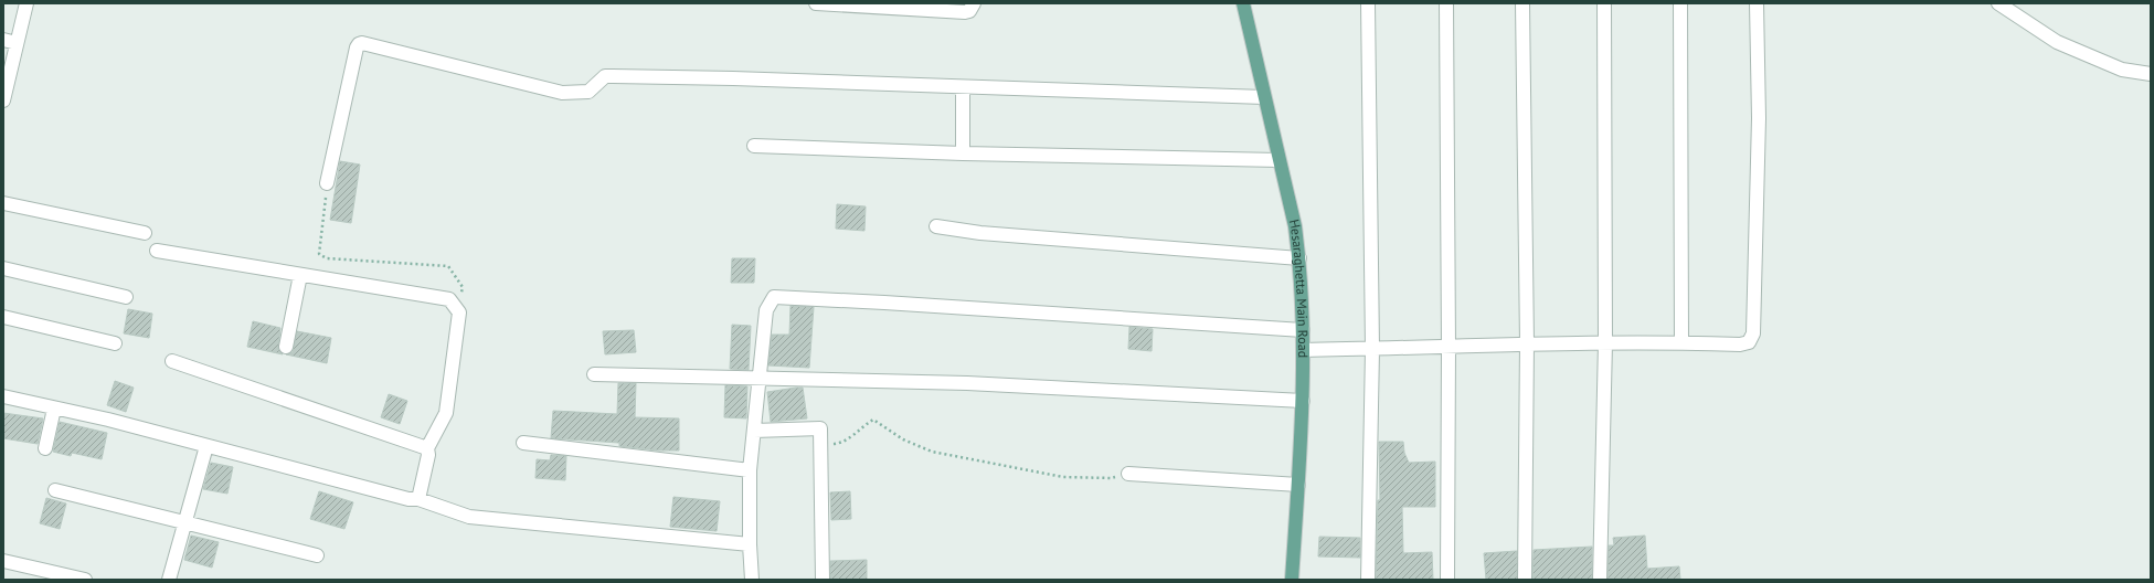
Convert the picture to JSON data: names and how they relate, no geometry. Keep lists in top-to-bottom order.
{
  "streets": {
    "main road": ["Hesaraghetta Main Road"]
  }
}
